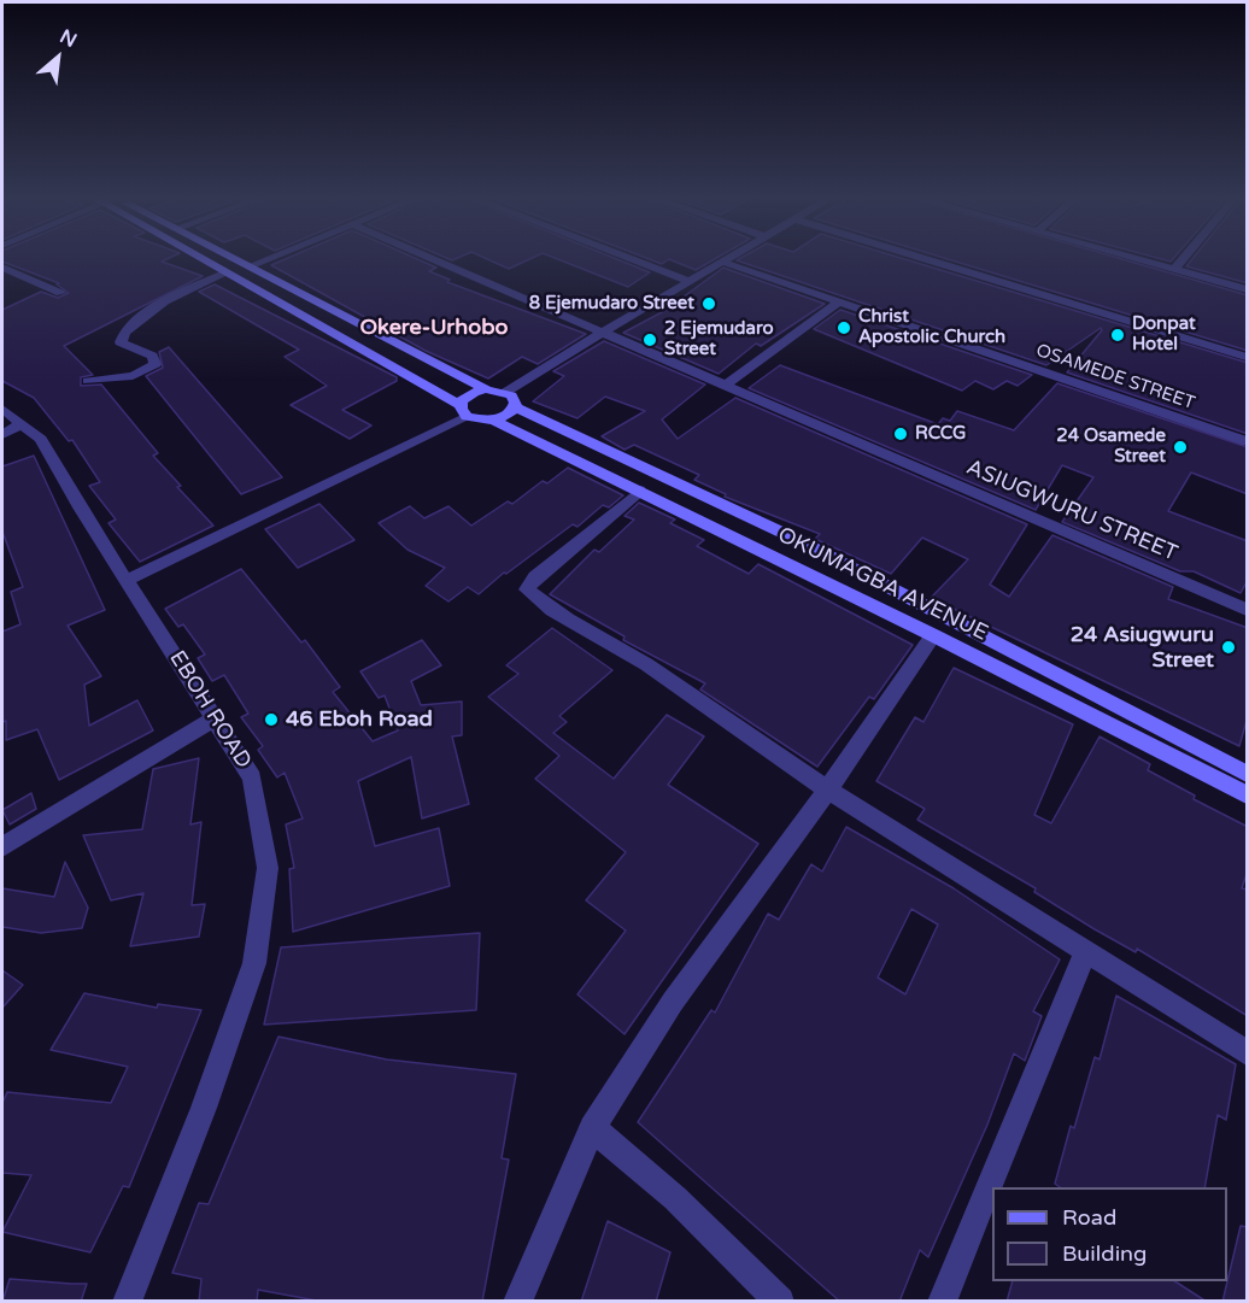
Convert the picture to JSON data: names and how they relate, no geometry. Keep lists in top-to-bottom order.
{
  "streets": {
    "main road": ["OKUMAGBA AVENUE"],
    "street": ["OSAMEDE STREET", "ASIUGWURU STREET", "EBOH ROAD"]
  },
  "districts": ["Okere-Urhobo"],
  "places": [
    "8 Ejemudaro Street",
    "Christ Apostolic Church",
    "Donpat Hotel",
    "2 Ejemudaro Street",
    "RCCG",
    "24 Osamede Street",
    "24 Asiugwuru Street",
    "46 Eboh Road"
  ],
  "legend": ["Road", "Building"],
  "north": "top right"
}
